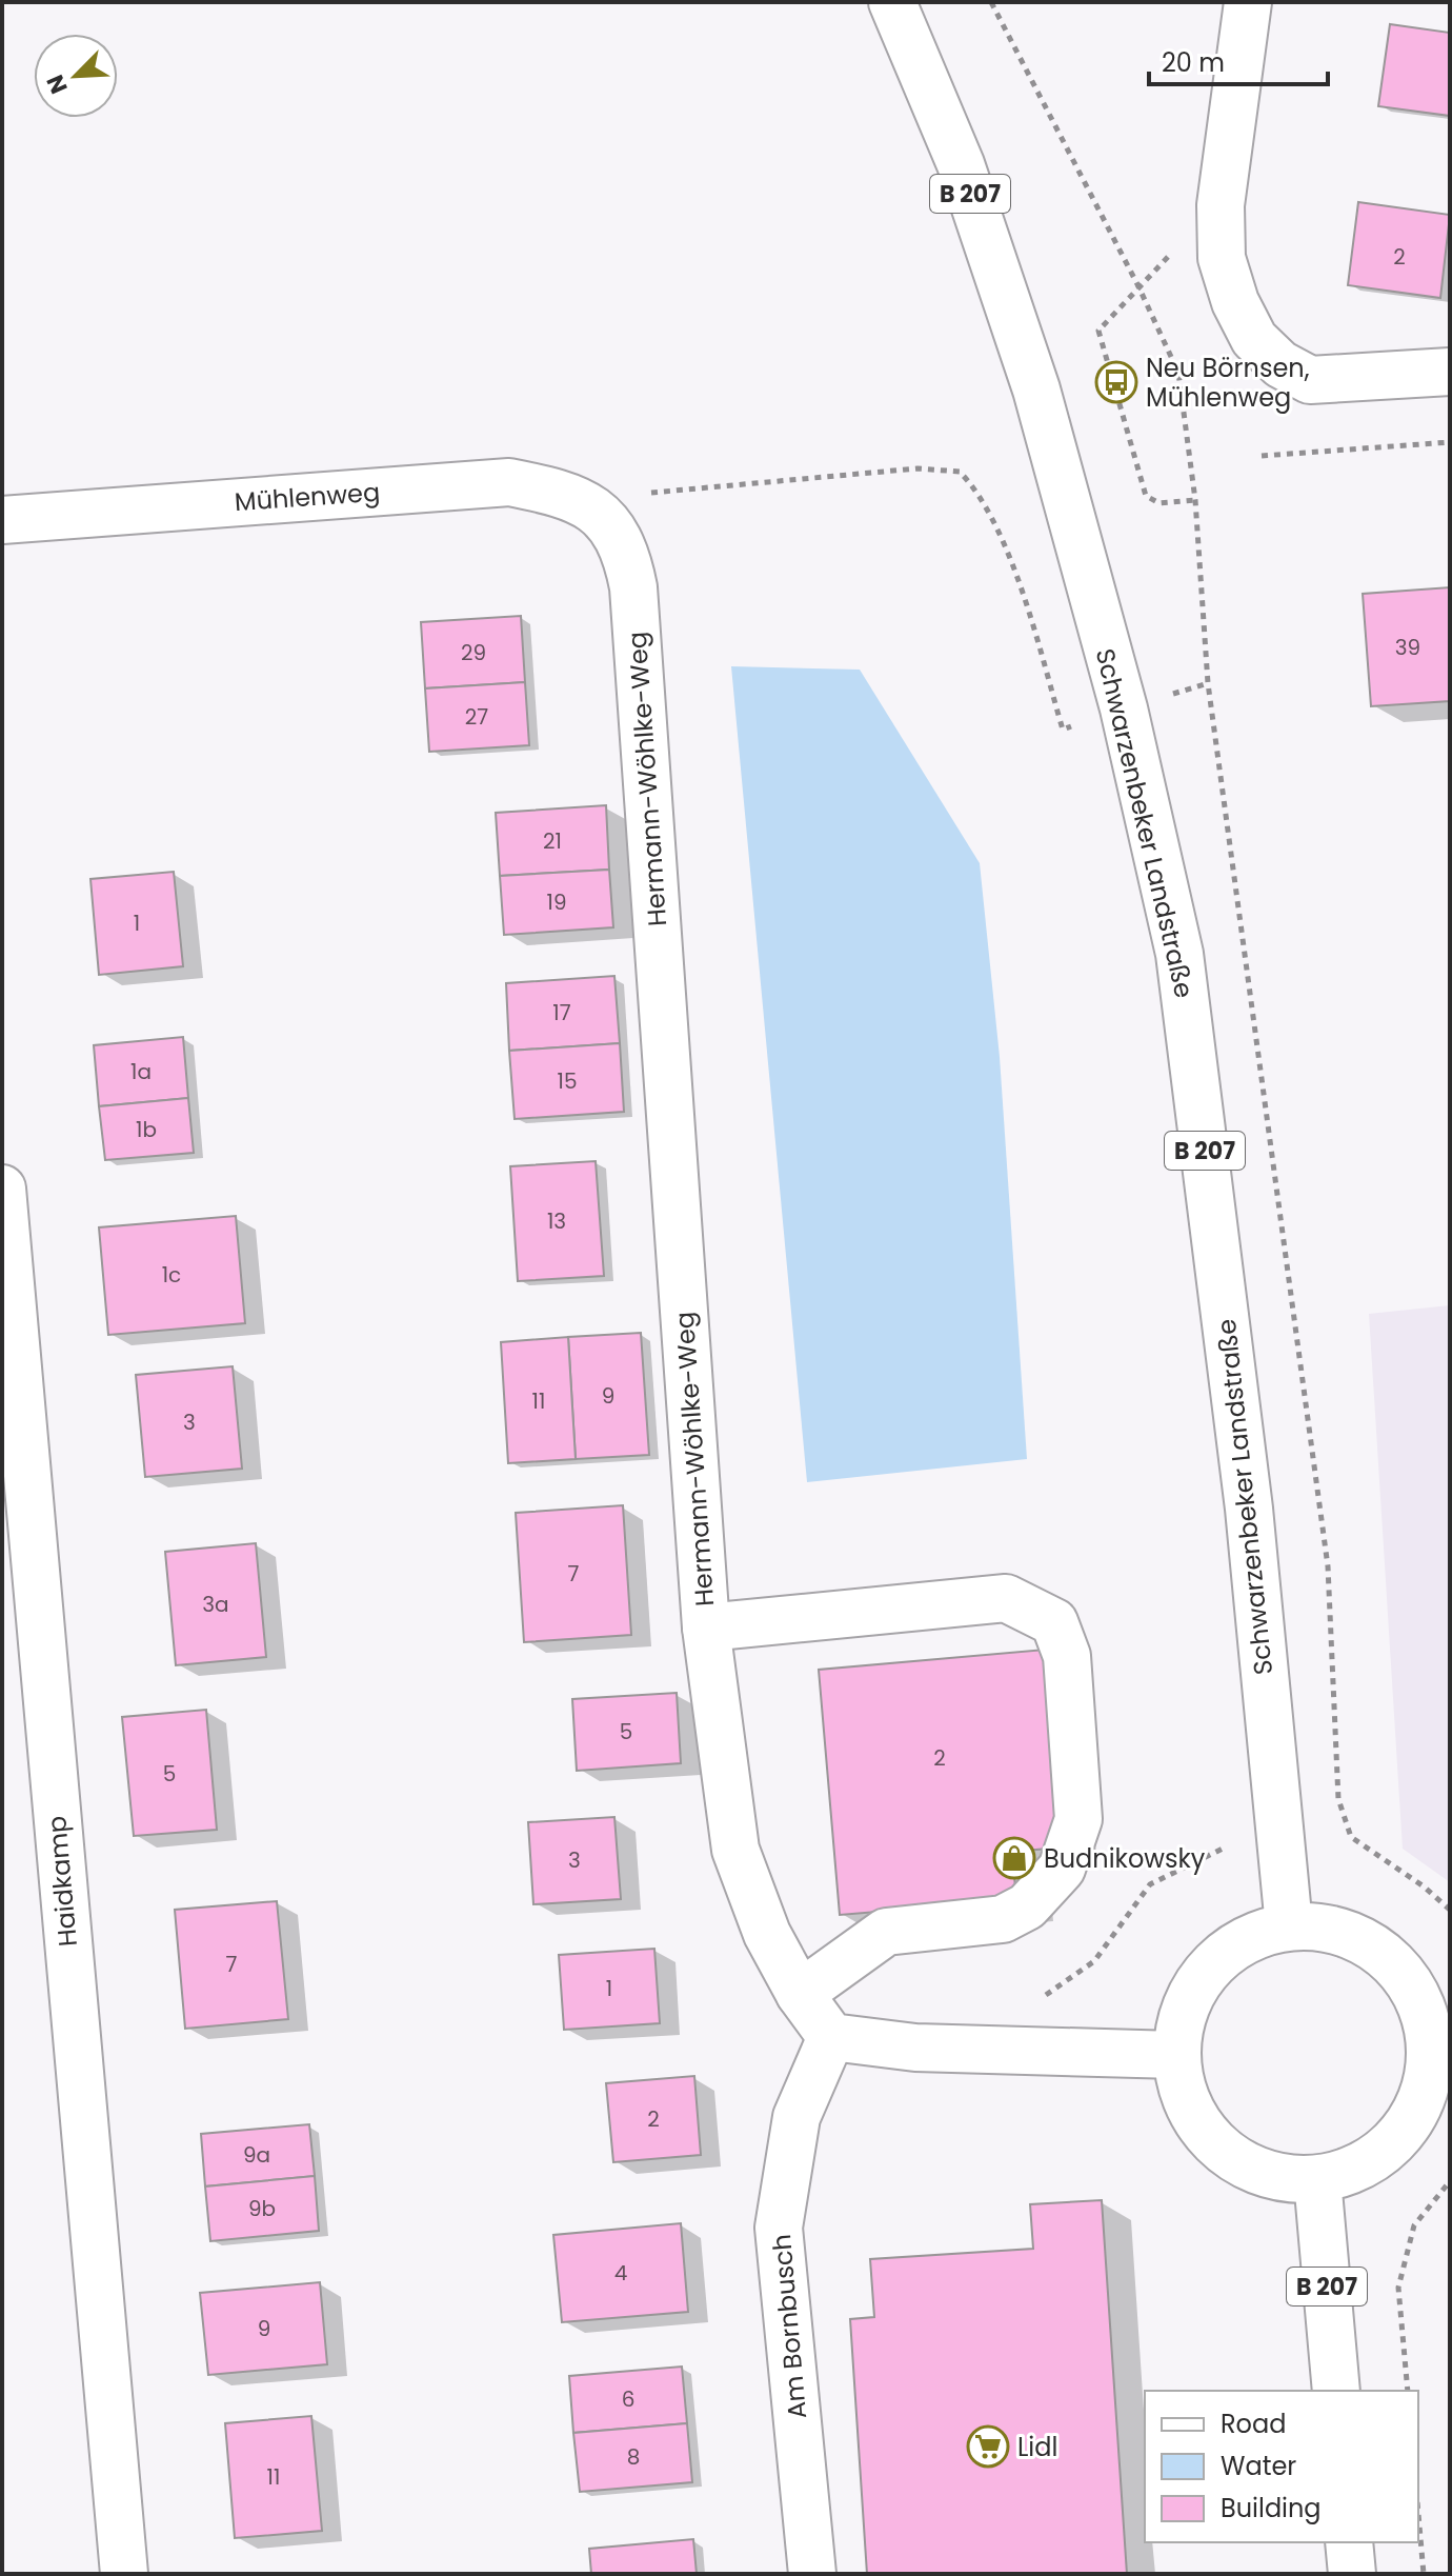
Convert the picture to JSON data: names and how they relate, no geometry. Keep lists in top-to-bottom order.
{
  "streets": {
    "street": [
      "B 207",
      "Mühlenweg",
      "Hermann-Wöhlke-Weg",
      "Schwarzenbeker Landstraße",
      "Haidkamp",
      "Am Bornbusch"
    ]
  },
  "crossings": [
    ["B 207", "Schwarzenbeker Landstraße"],
    ["Mühlenweg", "Hermann-Wöhlke-Weg"],
    ["Hermann-Wöhlke-Weg", "Am Bornbusch"]
  ],
  "places": {
    "bus stop": ["Neu Börnsen, Mühlenweg"],
    "shop": ["Budnikowsky"],
    "supermarket": ["Lidl"]
  },
  "house_numbers": [
    "2",
    "39",
    "29",
    "27",
    "21",
    "19",
    "1",
    "17",
    "1a",
    "15",
    "1b",
    "13",
    "1c",
    "9",
    "11",
    "3",
    "7",
    "3a",
    "5",
    "2",
    "5",
    "3",
    "7",
    "1",
    "2",
    "9a",
    "9b",
    "4",
    "9",
    "6",
    "8",
    "11"
  ],
  "legend": ["Road", "Water", "Building"],
  "scale_bar": "20 m",
  "north": "bottom left"
}
